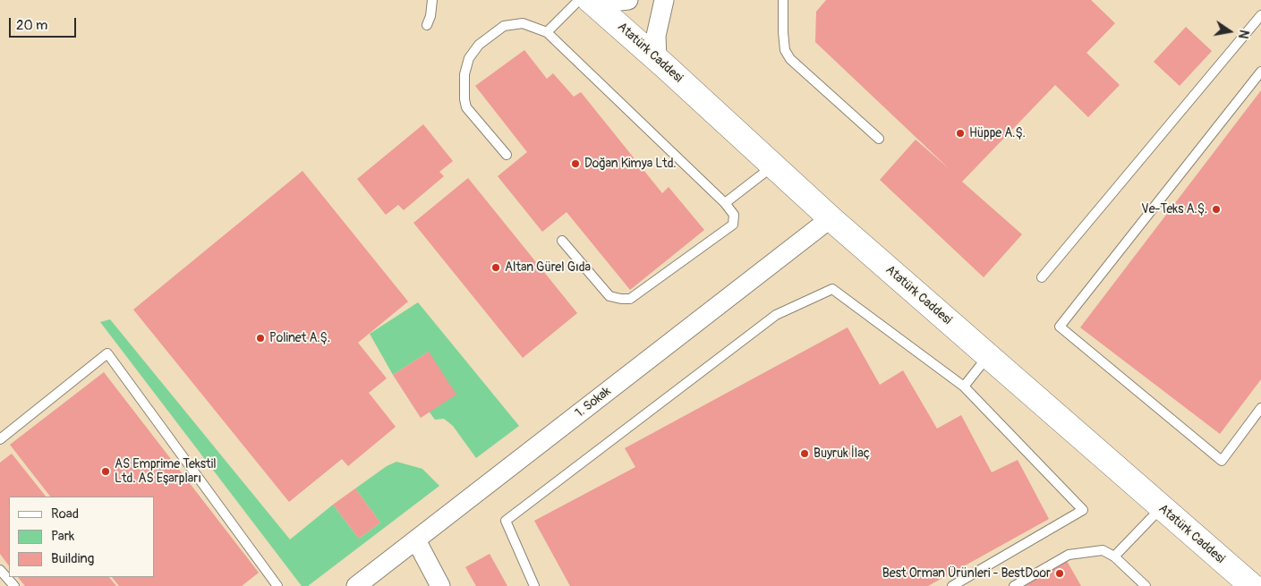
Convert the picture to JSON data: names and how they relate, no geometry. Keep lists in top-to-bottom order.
{
  "streets": {
    "street": ["Atatürk Caddesi", "1. Sokak"]
  },
  "crossings": [
    ["Atatürk Caddesi", "1. Sokak"]
  ],
  "places": [
    "Hüppe A.Ş.",
    "Doğan Kimya Ltd.",
    "Ve-Teks A.Ş.",
    "Altan Gürel Gıda",
    "Polinet A.Ş.",
    "Buyruk İlaç",
    "AS Emprime Tekstil Ltd. AS Eşarpları",
    "Best Orman Ürünleri - BestDoor"
  ],
  "legend": ["Road", "Park", "Building"],
  "scale_bar": "20 m",
  "north": "right"
}
